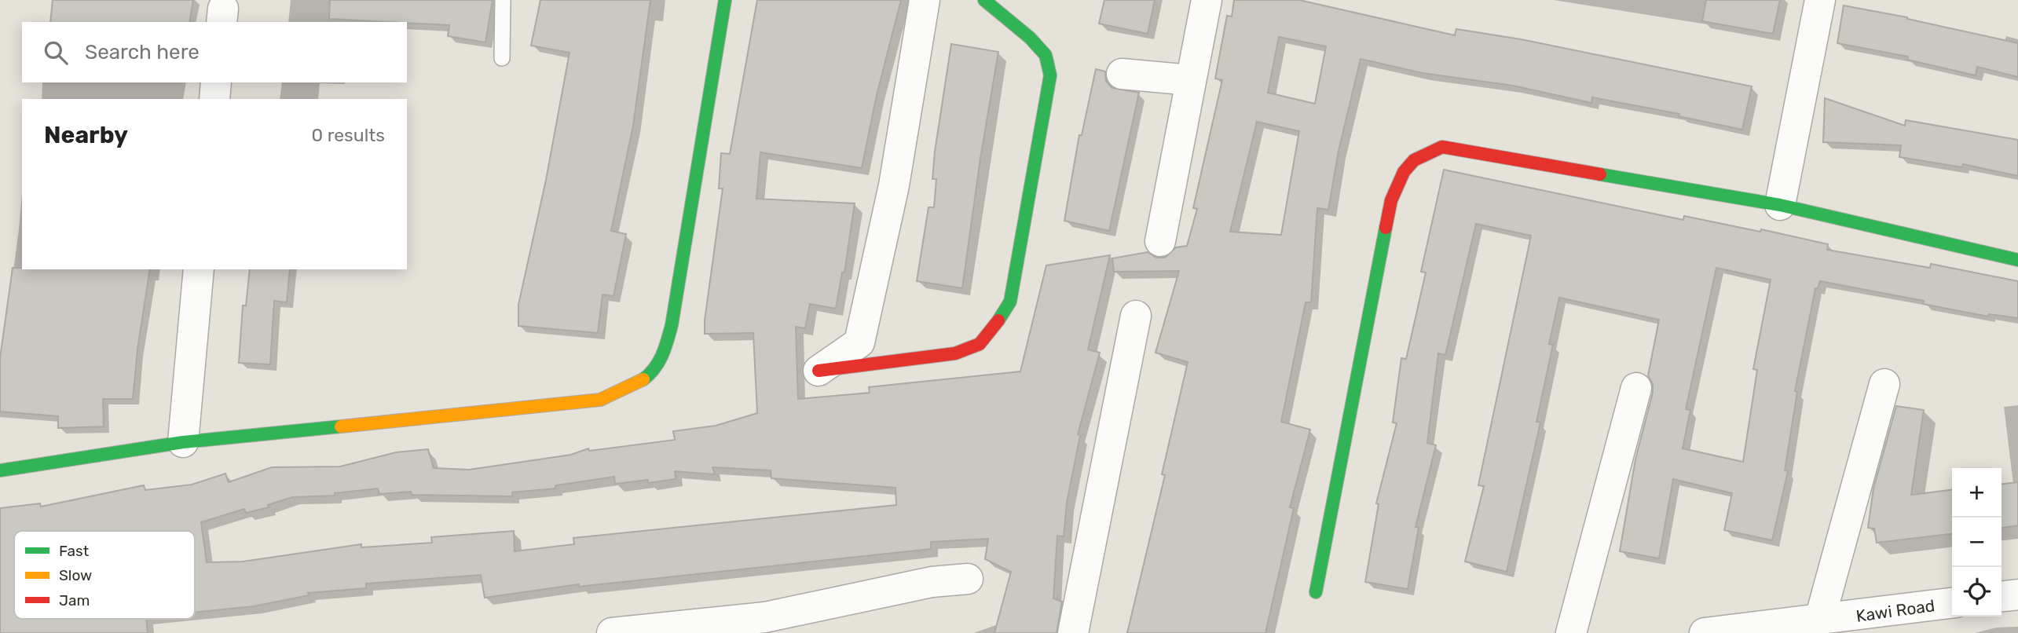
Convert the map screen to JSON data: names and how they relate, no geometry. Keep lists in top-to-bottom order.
{
  "streets": {
    "street": ["Kawi Road"]
  },
  "legend": ["Fast", "Slow", "Jam"],
  "page": {
    "search": "Search here",
    "heading": ["Nearby", "0 results"],
    "map_buttons": ["+", "−"]
  }
}
